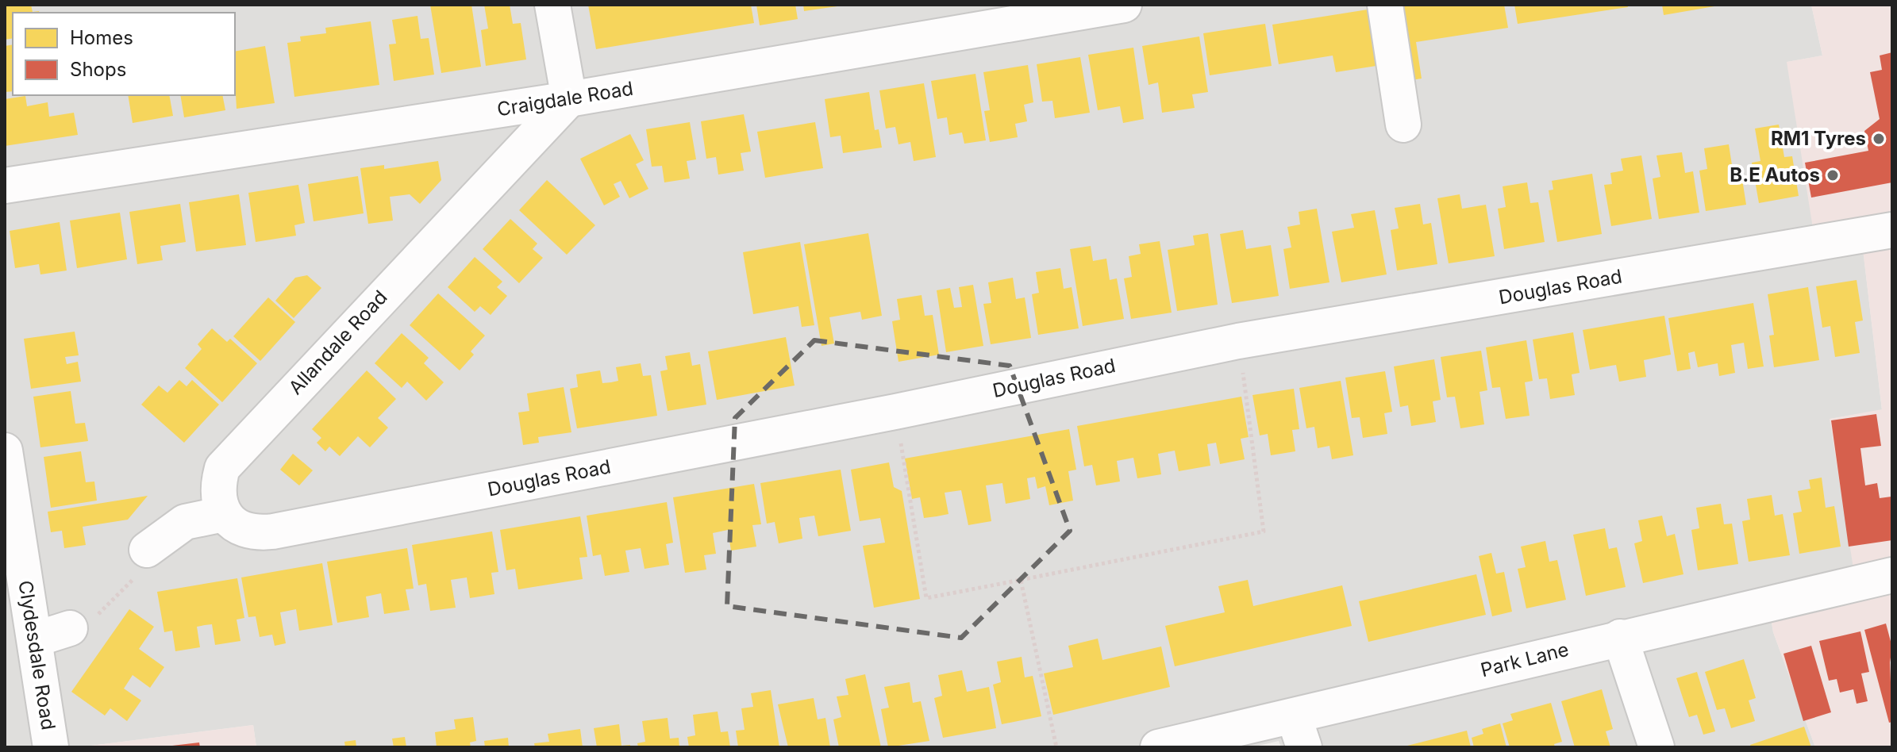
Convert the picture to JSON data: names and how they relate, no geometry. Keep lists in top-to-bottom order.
{
  "streets": {
    "street": [
      "Craigdale Road",
      "Douglas Road",
      "Allandale Road",
      "Clydesdale Road",
      "Park Lane"
    ]
  },
  "crossings": [
    ["Craigdale Road", "Allandale Road"],
    ["Douglas Road", "Allandale Road"]
  ],
  "places": ["RM1 Tyres", "B.E Autos"],
  "legend": ["Homes", "Shops"]
}
